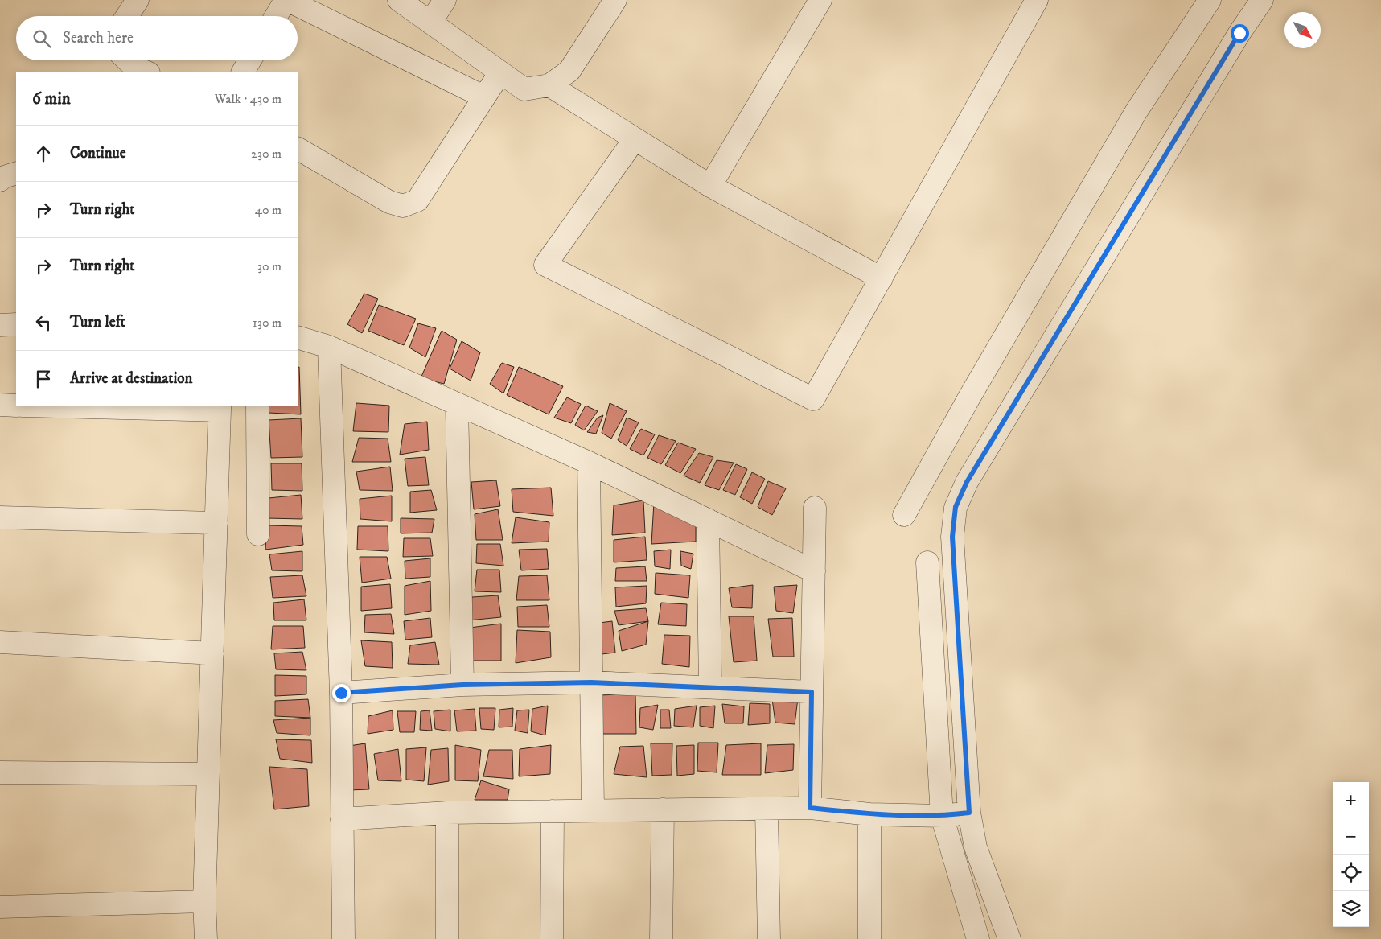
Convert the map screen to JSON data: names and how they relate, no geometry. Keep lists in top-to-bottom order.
{
  "north": "bottom right",
  "page": {
    "search": "Search here",
    "heading": ["6 min", "Walk · 430 m"],
    "list": [
      ["Continue", "230 m"],
      ["Turn right", "40 m"],
      ["Turn right", "30 m"],
      ["Turn left", "130 m"],
      "Arrive at destination"
    ],
    "map_buttons": ["+", "−"]
  }
}
